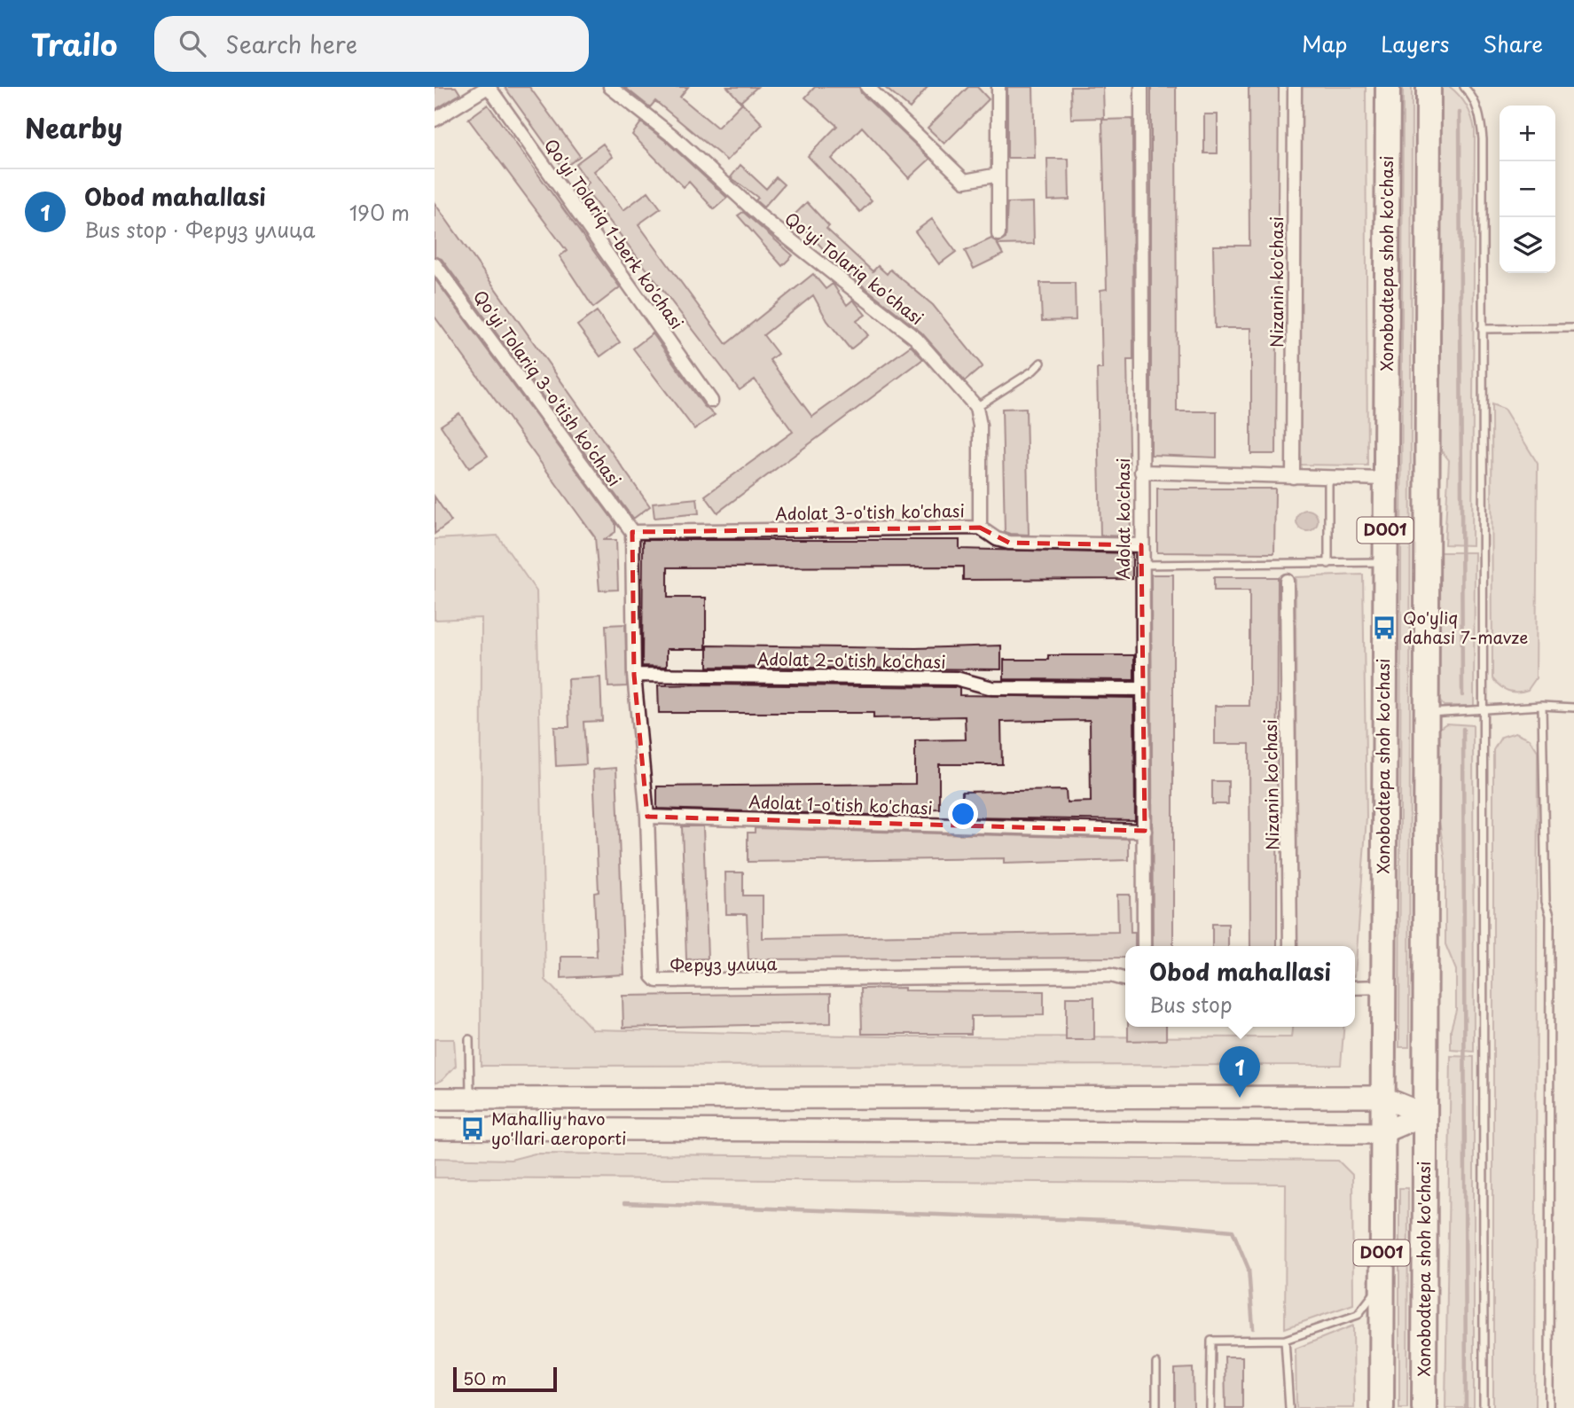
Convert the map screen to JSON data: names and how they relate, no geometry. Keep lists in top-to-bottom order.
{
  "streets": {
    "highway": ["Xonobodtepa shoh ko'chasi", "D001"],
    "street": [
      "Qo'yi Tolariq 1-berk ko'chasi",
      "Qo'yi Tolariq ko'chasi",
      "Nizanin ko'chasi",
      "Qo'yi Tolariq 3-o'tish ko'chasi",
      "Adolat 3-o'tish ko'chasi",
      "Adolat ko'chasi",
      "Adolat 2-o'tish ko'chasi",
      "Adolat 1-o'tish ko'chasi",
      "Феруз улица"
    ]
  },
  "crossings": [
    ["Qo'yi Tolariq 3-o'tish ko'chasi", "Adolat 3-o'tish ko'chasi"],
    ["Qo'yi Tolariq 3-o'tish ko'chasi", "Феруз улица"],
    ["Adolat 3-o'tish ko'chasi", "Adolat ko'chasi"],
    ["Adolat 3-o'tish ko'chasi", "Феруз улица"],
    ["Adolat ko'chasi", "Adolat 2-o'tish ko'chasi"],
    ["Adolat ko'chasi", "Adolat 1-o'tish ko'chasi"],
    ["Adolat 2-o'tish ko'chasi", "Феруз улица"],
    ["Adolat 1-o'tish ko'chasi", "Феруз улица"]
  ],
  "places": {
    "bus stop": ["Qo'yliq dahasi 7-mavze", "Mahalliy havo yo'llari aeroporti"]
  },
  "scale_bar": "50 m",
  "page": {
    "header": "Trailo",
    "search": "Search here",
    "nav": ["Map", "Layers", "Share"],
    "heading": "Nearby",
    "map_buttons": ["+", "−"],
    "list": [
      {
        "mark": "1",
        "name": "Obod mahallasi",
        "note": "Bus stop · Феруз улица",
        "value": "190 m"
      }
    ],
    "popup": ["Obod mahallasi", "Bus stop"],
    "pins": "1",
    "scale": "50 m"
  }
}
